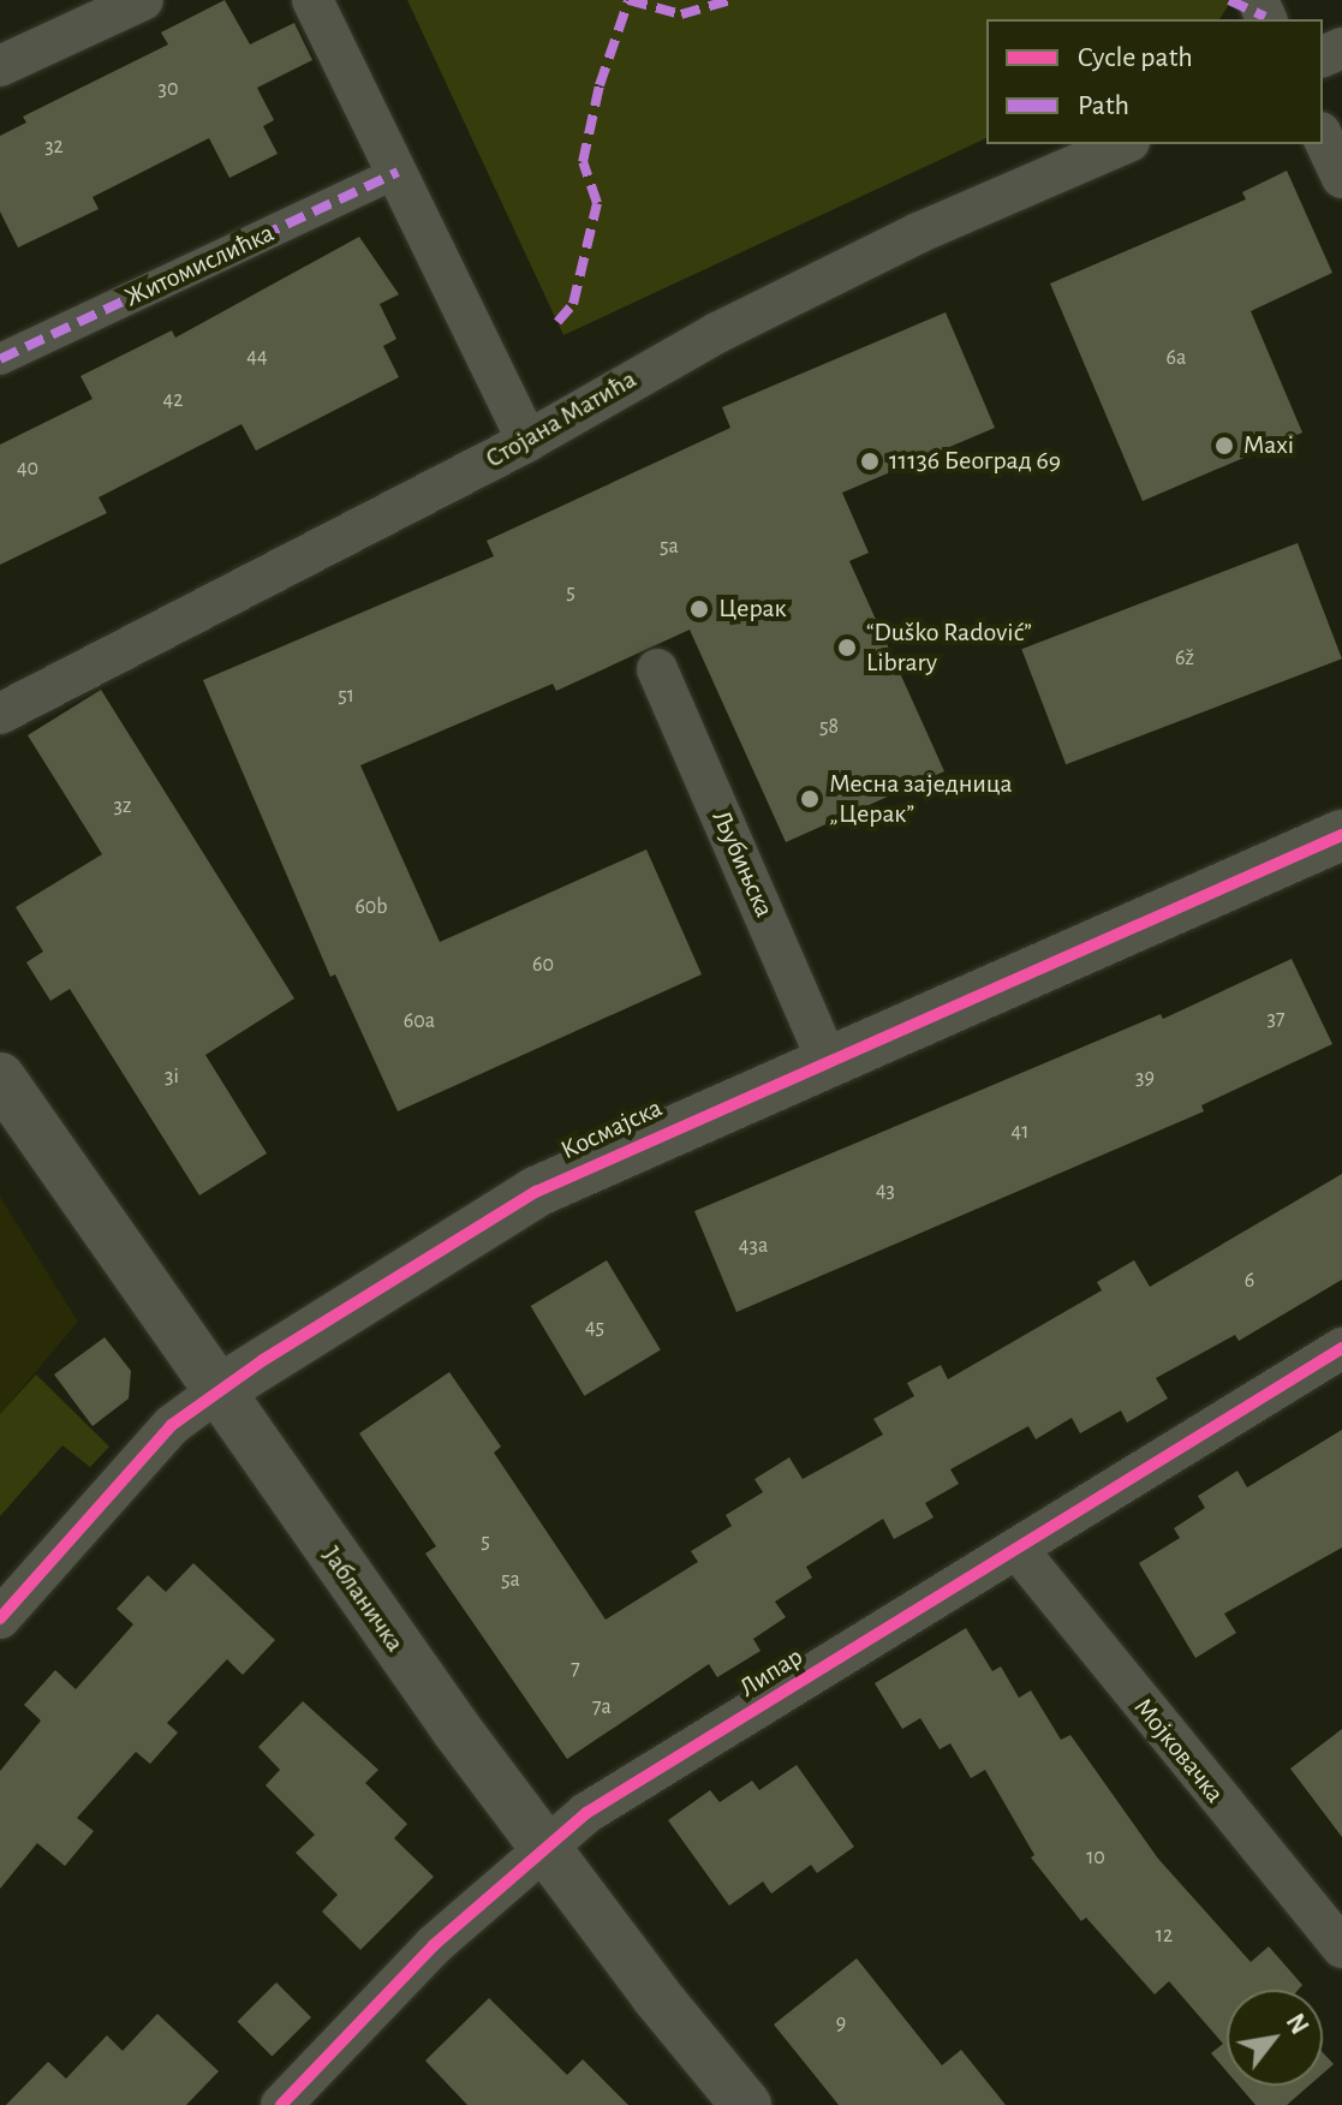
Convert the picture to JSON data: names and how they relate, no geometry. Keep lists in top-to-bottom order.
{
  "streets": {
    "street": [
      "Житомислићка",
      "Стојана Матића",
      "Љубињска",
      "Космајска",
      "Јабланичка",
      "Липар",
      "Мојковачка"
    ]
  },
  "crossings": [
    ["Љубињска", "Космајска"],
    ["Космајска", "Јабланичка"],
    ["Јабланичка", "Липар"],
    ["Липар", "Мојковачка"]
  ],
  "places": [
    "Maxi",
    "11136 Београд 69",
    "Церак",
    "“Duško Radović” Library",
    "Месна заједница „Церак”"
  ],
  "house_numbers": [
    "30",
    "32",
    "44",
    "6a",
    "42",
    "40",
    "5a",
    "5",
    "6ž",
    "51",
    "58",
    "3z",
    "60b",
    "60",
    "37",
    "60a",
    "3i",
    "39",
    "41",
    "43",
    "43a",
    "6",
    "45",
    "5",
    "5a",
    "7",
    "7a",
    "10",
    "12",
    "9"
  ],
  "legend": ["Cycle path", "Path"],
  "north": "top right"
}
